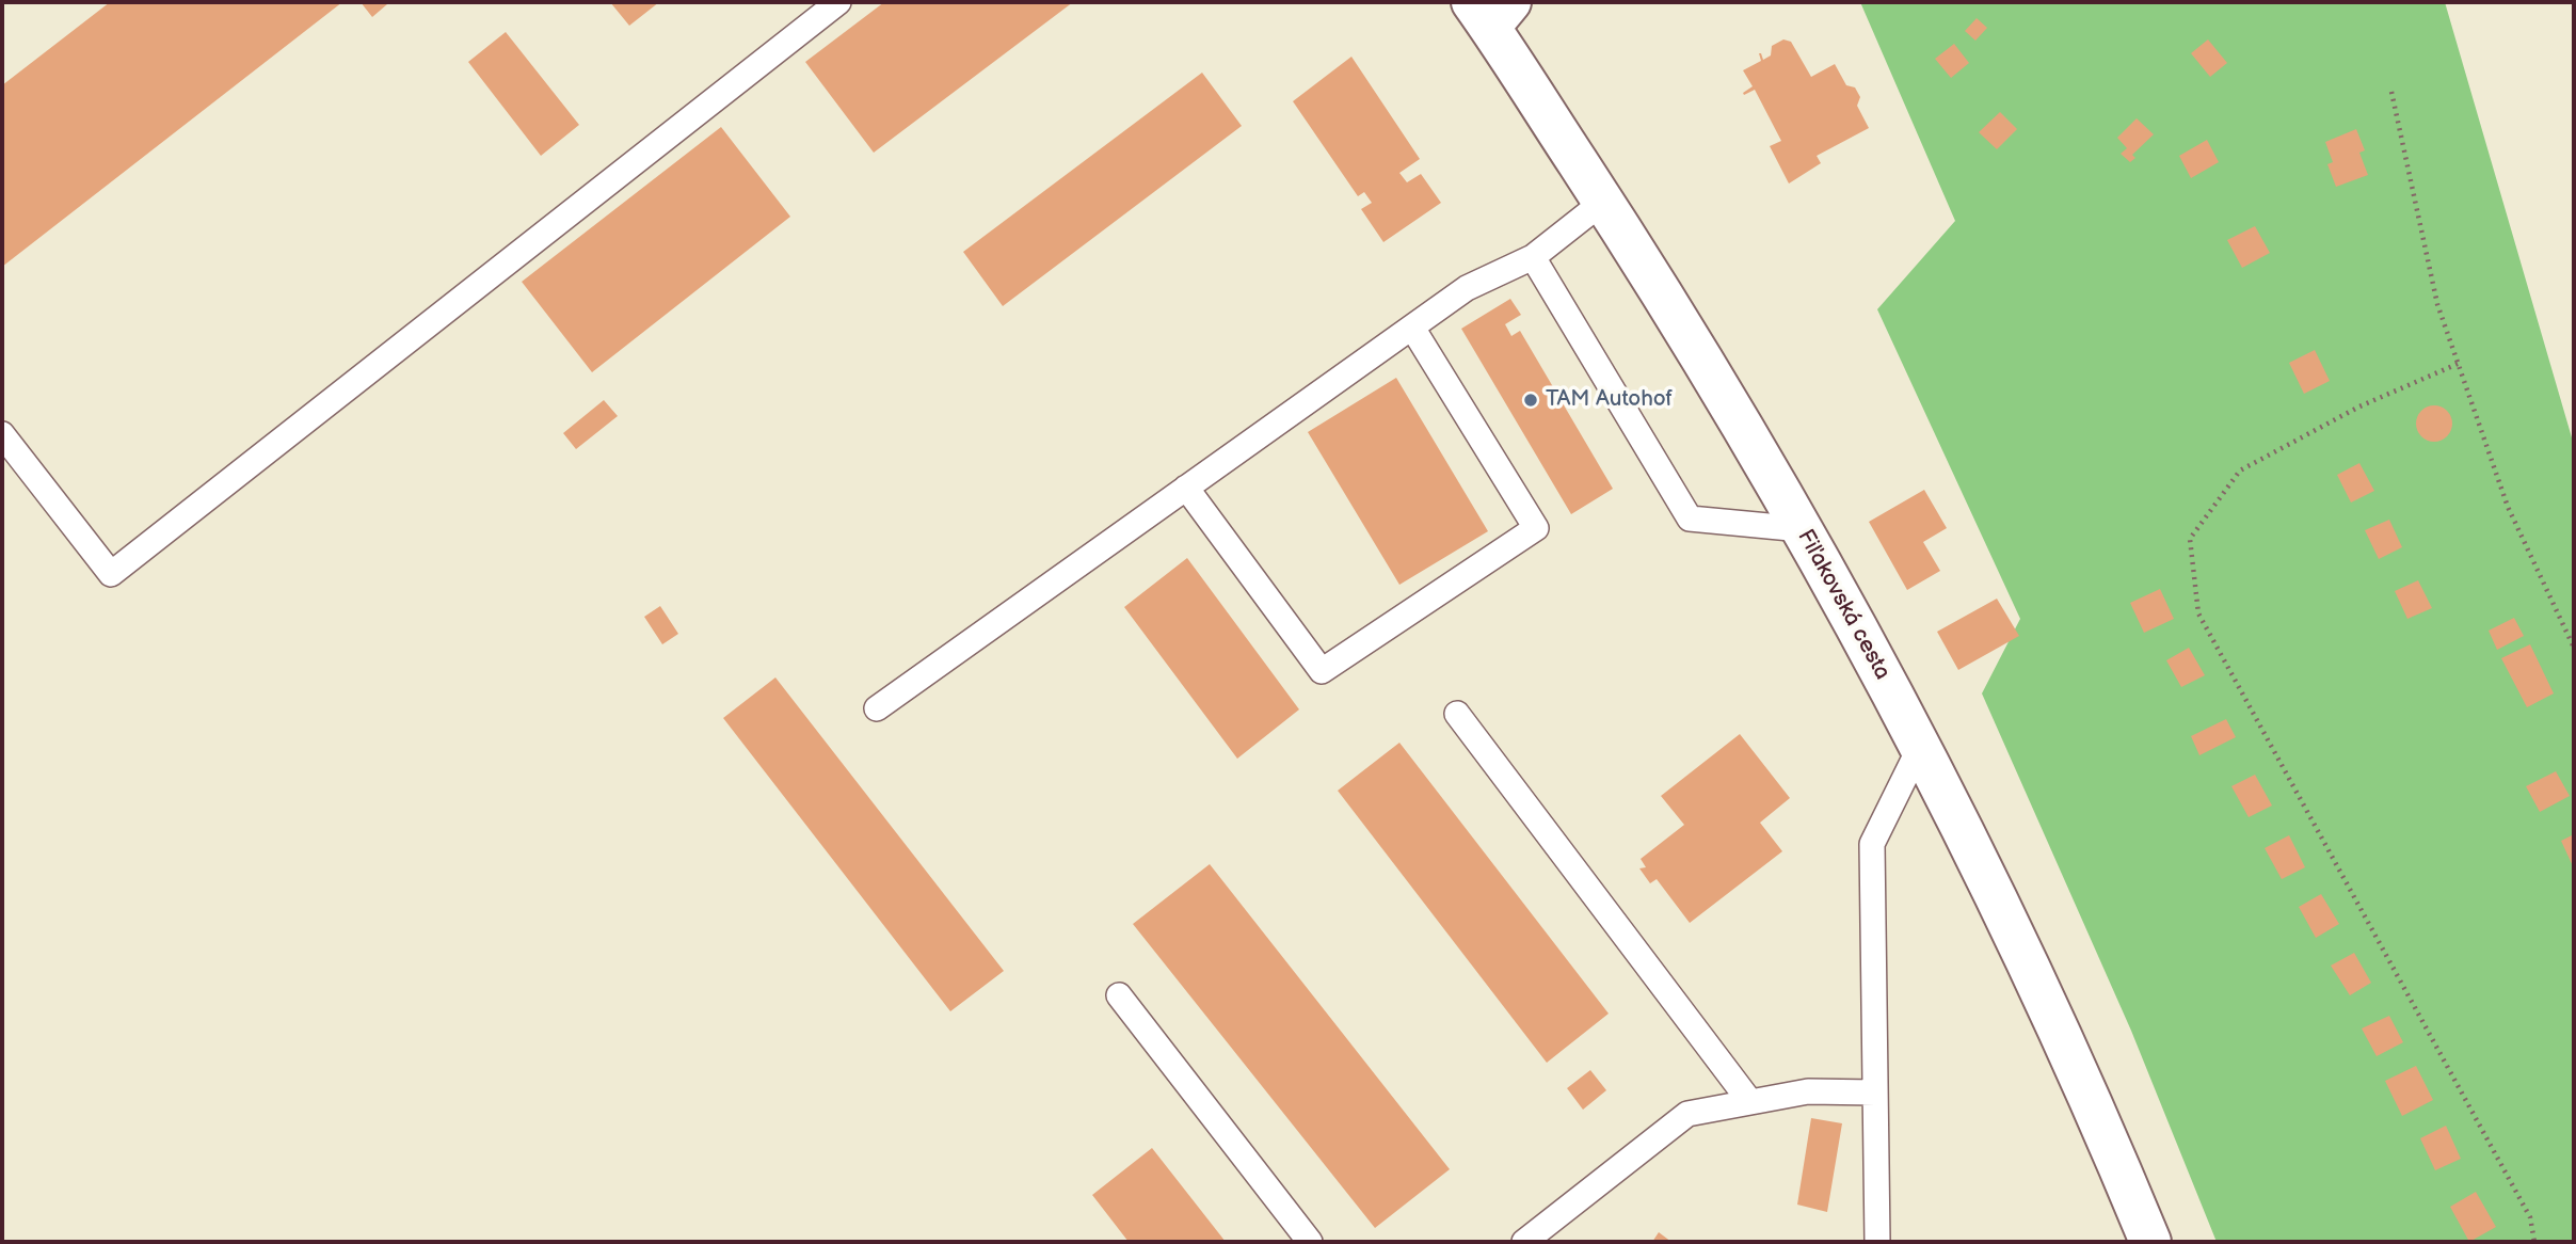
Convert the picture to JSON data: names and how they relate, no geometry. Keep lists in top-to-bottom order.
{
  "streets": {
    "street": ["Fiľakovská cesta"]
  },
  "places": ["TAM Autohof"]
}
